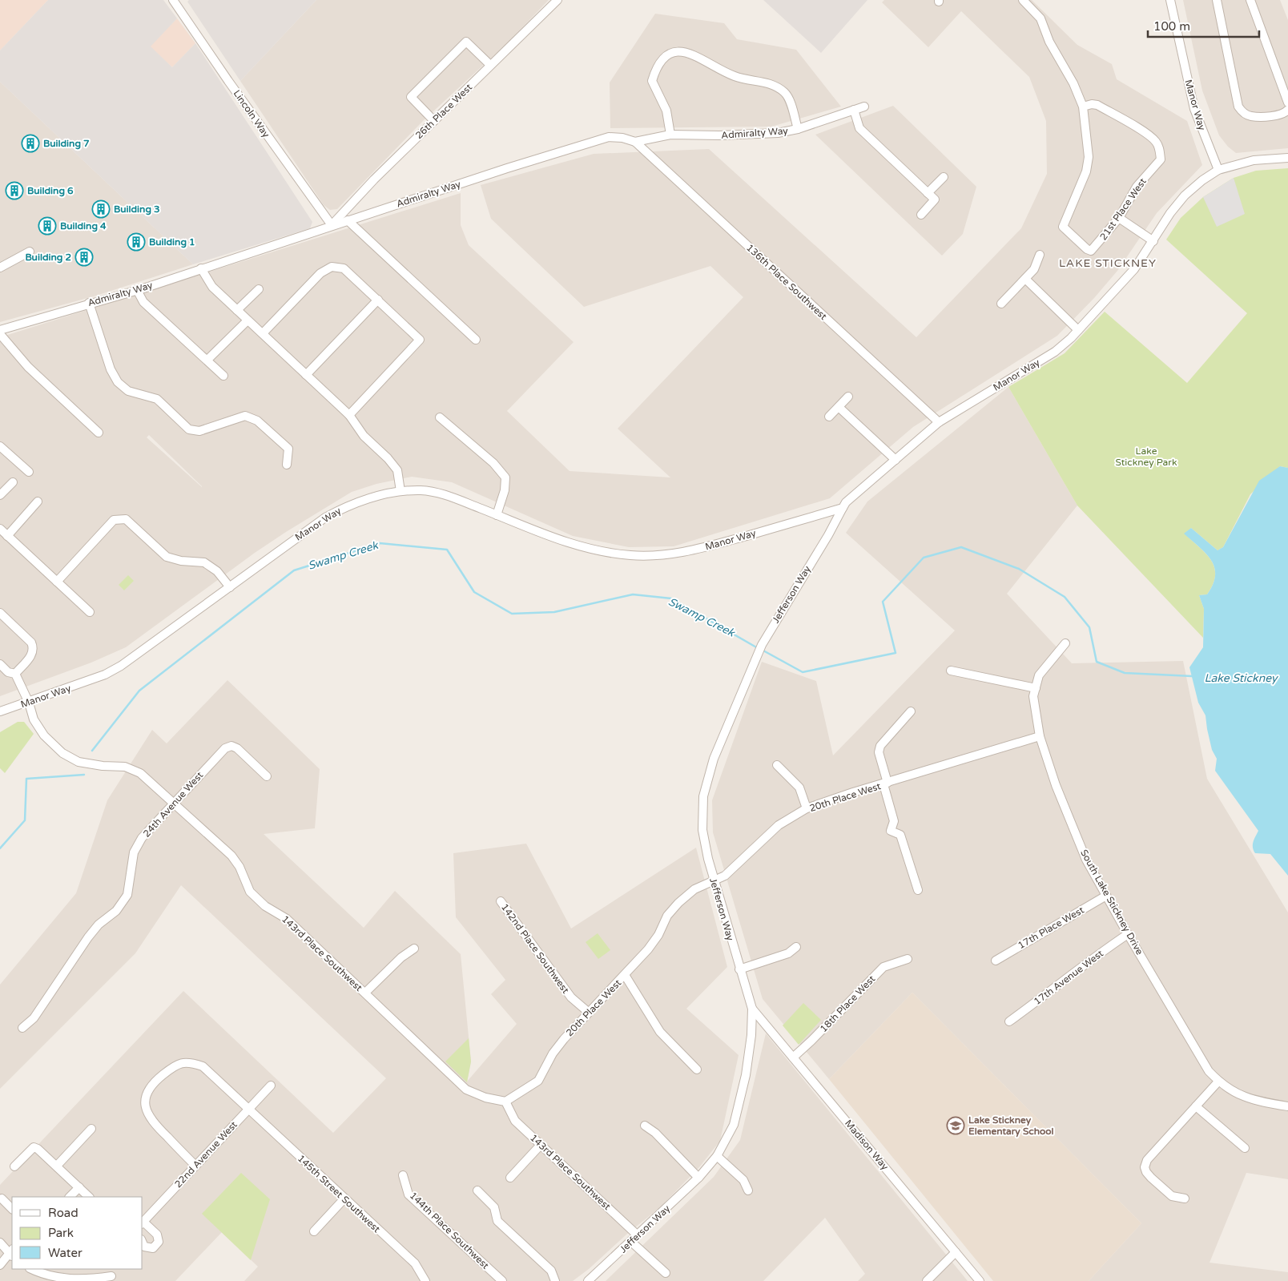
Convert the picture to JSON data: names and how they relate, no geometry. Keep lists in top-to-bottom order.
{
  "streets": {
    "street": [
      "Manor Way",
      "26th Place West",
      "Lincoln Way",
      "Admiralty Way",
      "21st Place West",
      "136th Place Southwest",
      "Jefferson Way",
      "20th Place West",
      "24th Avenue West",
      "South Lake Stickney Drive",
      "17th Place West",
      "142nd Place Southwest",
      "143rd Place Southwest",
      "17th Avenue West",
      "18th Place West",
      "Madison Way",
      "22nd Avenue West",
      "145th Street Southwest",
      "144th Place Southwest"
    ]
  },
  "crossings": [
    ["Manor Way", "136th Place Southwest"],
    ["Manor Way", "Jefferson Way"],
    ["Manor Way", "143rd Place Southwest"],
    ["26th Place West", "Lincoln Way"],
    ["26th Place West", "Admiralty Way"],
    ["Lincoln Way", "Admiralty Way"],
    ["Admiralty Way", "136th Place Southwest"],
    ["Jefferson Way", "20th Place West"],
    ["Jefferson Way", "143rd Place Southwest"],
    ["Jefferson Way", "Madison Way"],
    ["20th Place West", "South Lake Stickney Drive"],
    ["20th Place West", "142nd Place Southwest"],
    ["20th Place West", "143rd Place Southwest"],
    ["24th Avenue West", "143rd Place Southwest"],
    ["South Lake Stickney Drive", "17th Place West"],
    ["South Lake Stickney Drive", "17th Avenue West"],
    ["18th Place West", "Madison Way"],
    ["22nd Avenue West", "145th Street Southwest"]
  ],
  "districts": ["LAKE STICKNEY"],
  "water": ["Swamp Creek", "Lake Stickney"],
  "parks": ["Lake Stickney Park"],
  "places": {
    "building": [
      "Building 7",
      "Building 6",
      "Building 3",
      "Building 4",
      "Building 1",
      "Building 2"
    ],
    "school or university": ["Lake Stickney Elementary School"]
  },
  "legend": ["Road", "Park", "Water"],
  "scale_bar": "100 m"
}
